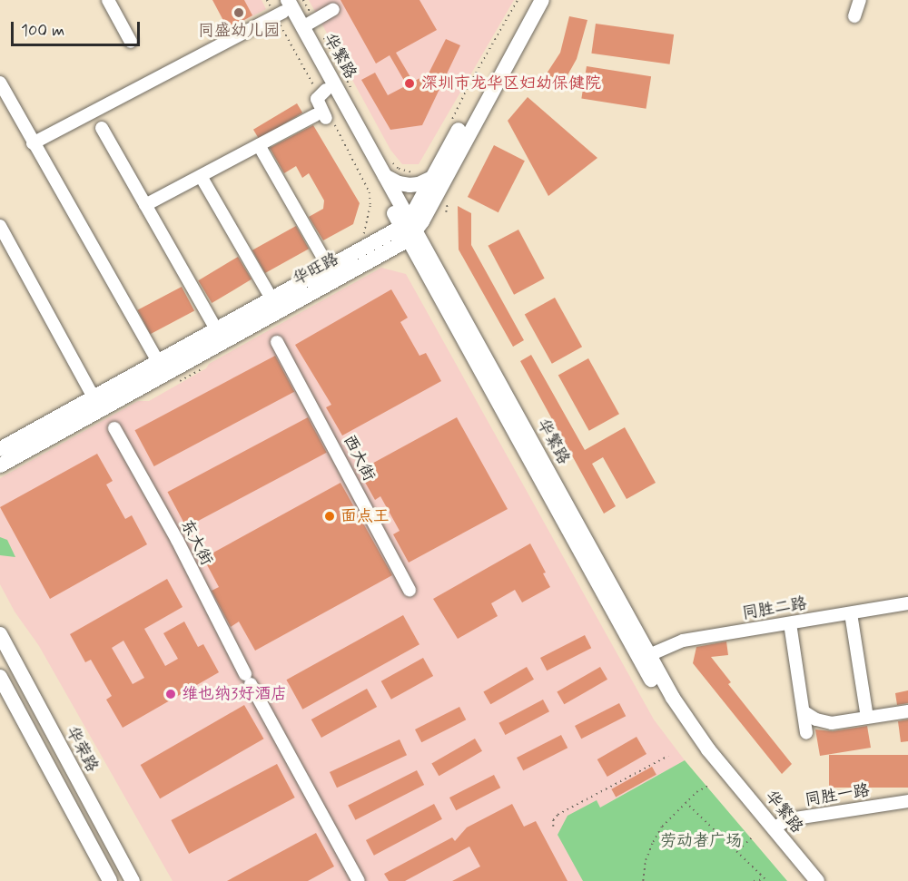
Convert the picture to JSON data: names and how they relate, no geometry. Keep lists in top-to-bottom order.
{
  "streets": {
    "main road": ["华繁路", "华旺路", "华荣路"],
    "street": [
      "西大街",
      "东大街",
      "同胜二路",
      "同胜一路"
    ]
  },
  "crossings": [
    ["华繁路", "华旺路"],
    ["华繁路", "同胜二路"],
    ["华繁路", "同胜一路"]
  ],
  "parks": ["劳动者广场"],
  "places": [
    "同盛幼儿园",
    "深圳市龙华区妇幼保健院",
    "面点王",
    "维也纳3好酒店"
  ],
  "scale_bar": "100 m"
}
